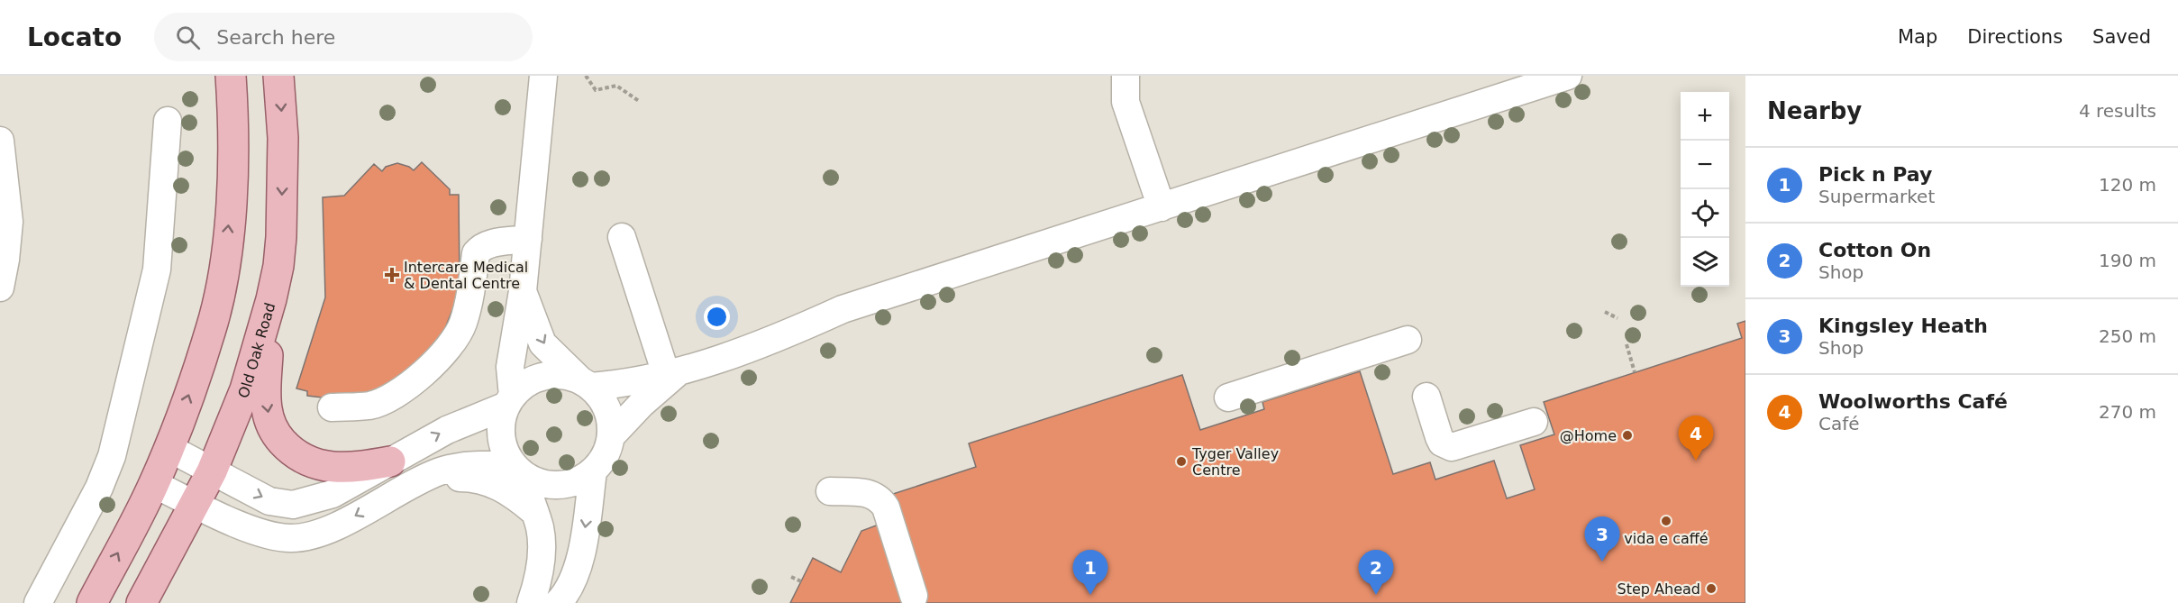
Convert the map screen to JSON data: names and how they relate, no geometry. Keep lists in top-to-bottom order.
{
  "streets": {
    "main road": ["Old Oak Road"]
  },
  "places": {
    "health": ["Intercare Medical & Dental Centre"],
    "other": [
      "@Home",
      "Tyger Valley Centre",
      "vida e caffé",
      "Step Ahead"
    ]
  },
  "page": {
    "header": "Locato",
    "search": "Search here",
    "nav": ["Map", "Directions", "Saved"],
    "heading": ["Nearby", "4 results"],
    "map_buttons": ["+", "−"],
    "list": [
      {
        "mark": "1",
        "name": "Pick n Pay",
        "note": "Supermarket",
        "value": "120 m"
      },
      {
        "mark": "2",
        "name": "Cotton On",
        "note": "Shop",
        "value": "190 m"
      },
      {
        "mark": "3",
        "name": "Kingsley Heath",
        "note": "Shop",
        "value": "250 m"
      },
      {
        "mark": "4",
        "name": "Woolworths Café",
        "note": "Café",
        "value": "270 m"
      }
    ],
    "pins": [
      "4",
      "3",
      "1",
      "2"
    ]
  }
}
